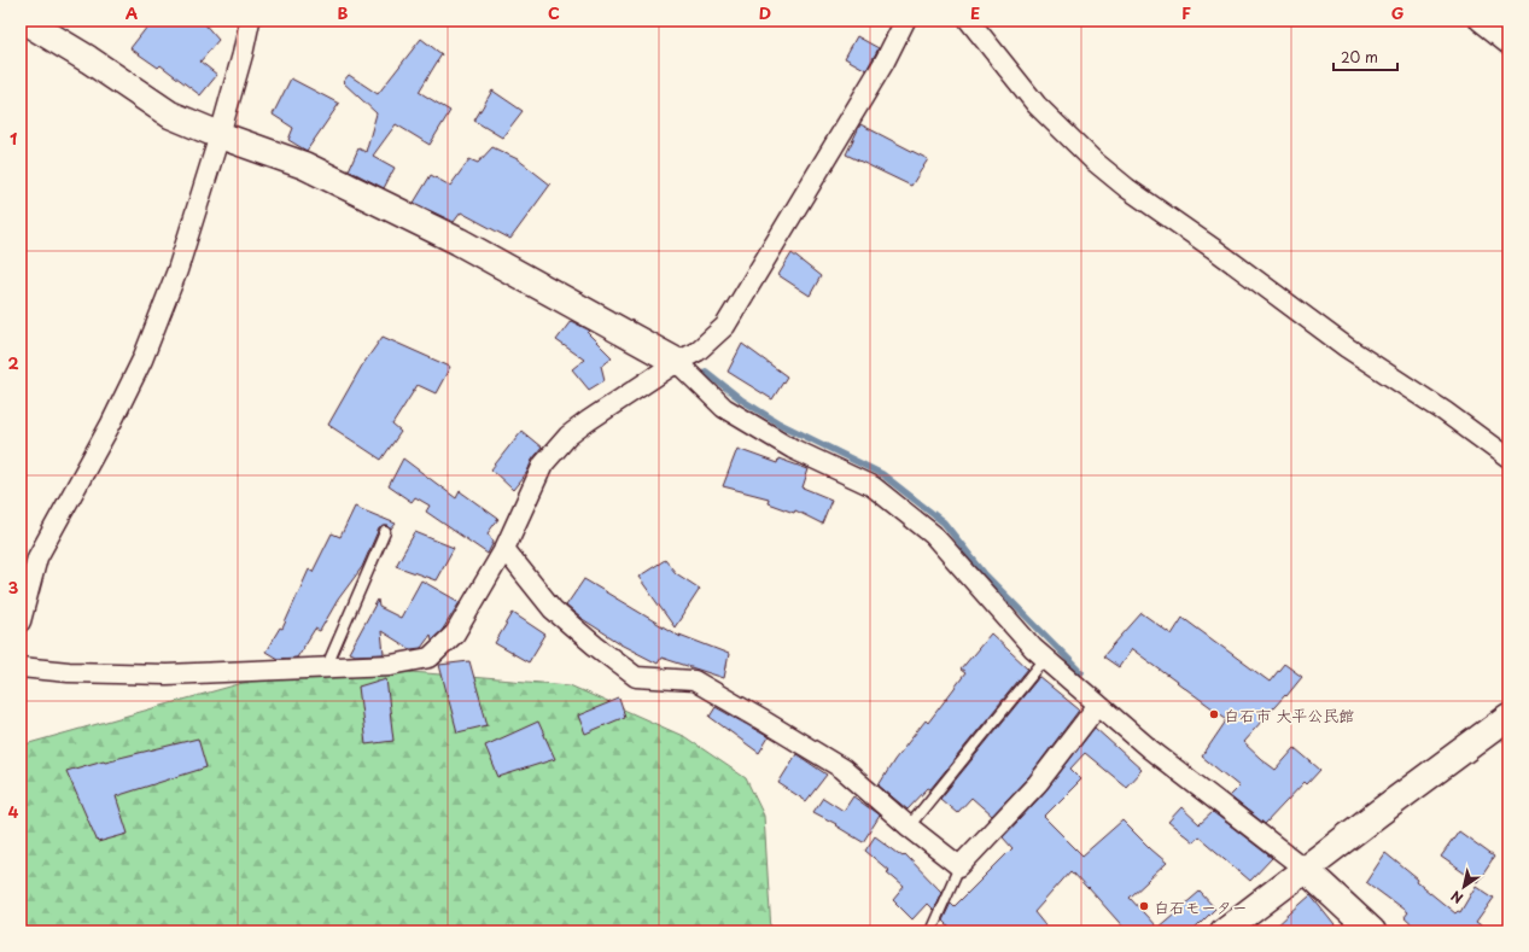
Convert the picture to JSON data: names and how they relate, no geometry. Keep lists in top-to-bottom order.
{
  "places": ["白石市 大平公民館", "白石モーター"],
  "scale_bar": "20 m",
  "north": "bottom left",
  "grid": {
    "columns": [
      "A",
      "B",
      "C",
      "D",
      "E",
      "F",
      "G"
    ],
    "rows": [
      "1",
      "2",
      "3",
      "4"
    ]
  }
}
